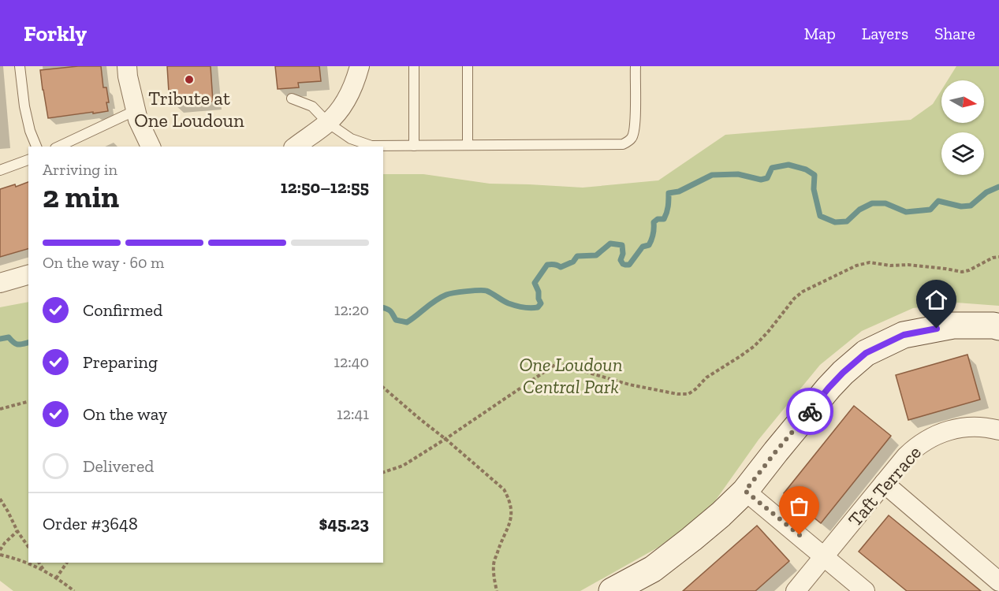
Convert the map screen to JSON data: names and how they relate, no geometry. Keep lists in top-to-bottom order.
{
  "streets": {
    "street": ["Taft Terrace"]
  },
  "parks": ["One Loudoun Central Park"],
  "places": ["Tribute at One Loudoun"],
  "north": "right",
  "page": {
    "header": "Forkly",
    "nav": ["Map", "Layers", "Share"],
    "heading": ["2 min", "Arriving in", "12:50–12:55"],
    "panel": ["Order #3648", "$45.23"],
    "bar": "On the way · 60 m",
    "list": [
      ["Confirmed", "12:20"],
      ["Preparing", "12:40"],
      ["On the way", "12:41"],
      "Delivered"
    ]
  }
}
